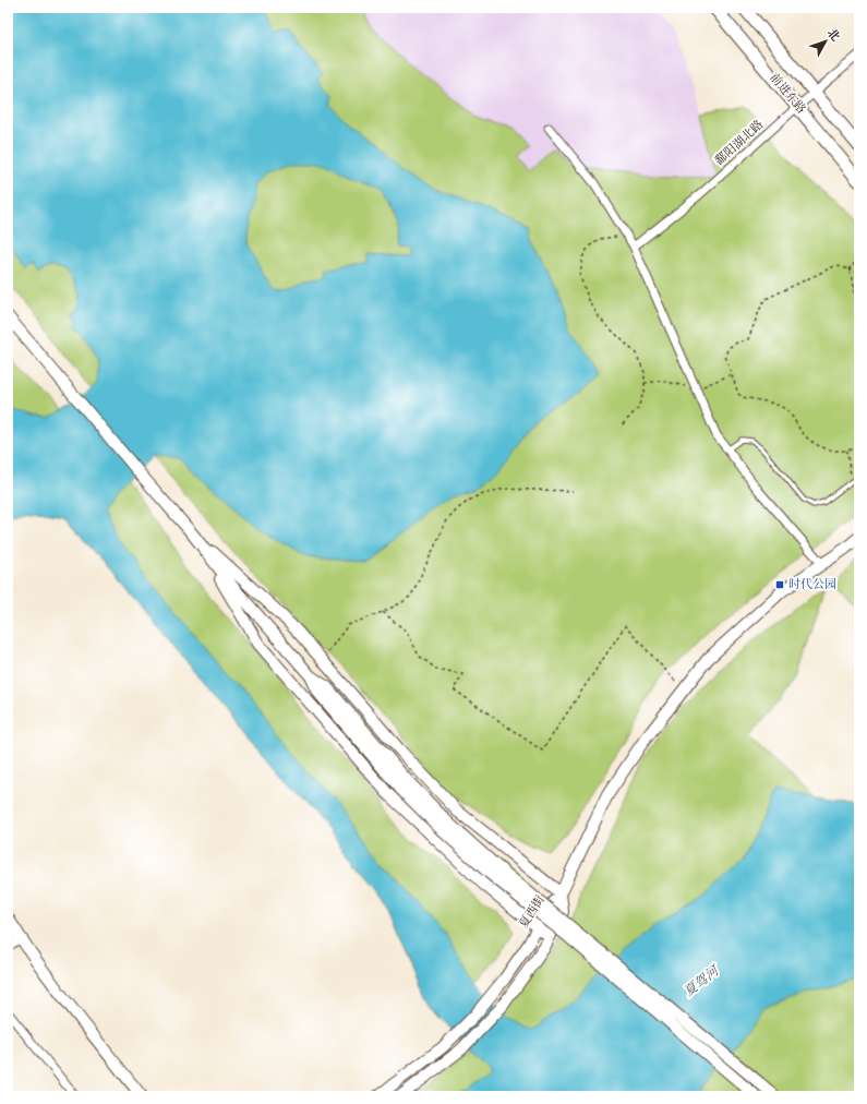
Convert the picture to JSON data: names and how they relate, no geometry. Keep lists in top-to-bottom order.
{
  "streets": {
    "main road": ["前进东路"],
    "street": ["鄱阳湖北路", "夏西街"]
  },
  "crossings": [
    ["前进东路", "鄱阳湖北路"]
  ],
  "water": ["夏驾河"],
  "places": {
    "transit": ["时代公园"]
  },
  "north": "top right"
}
